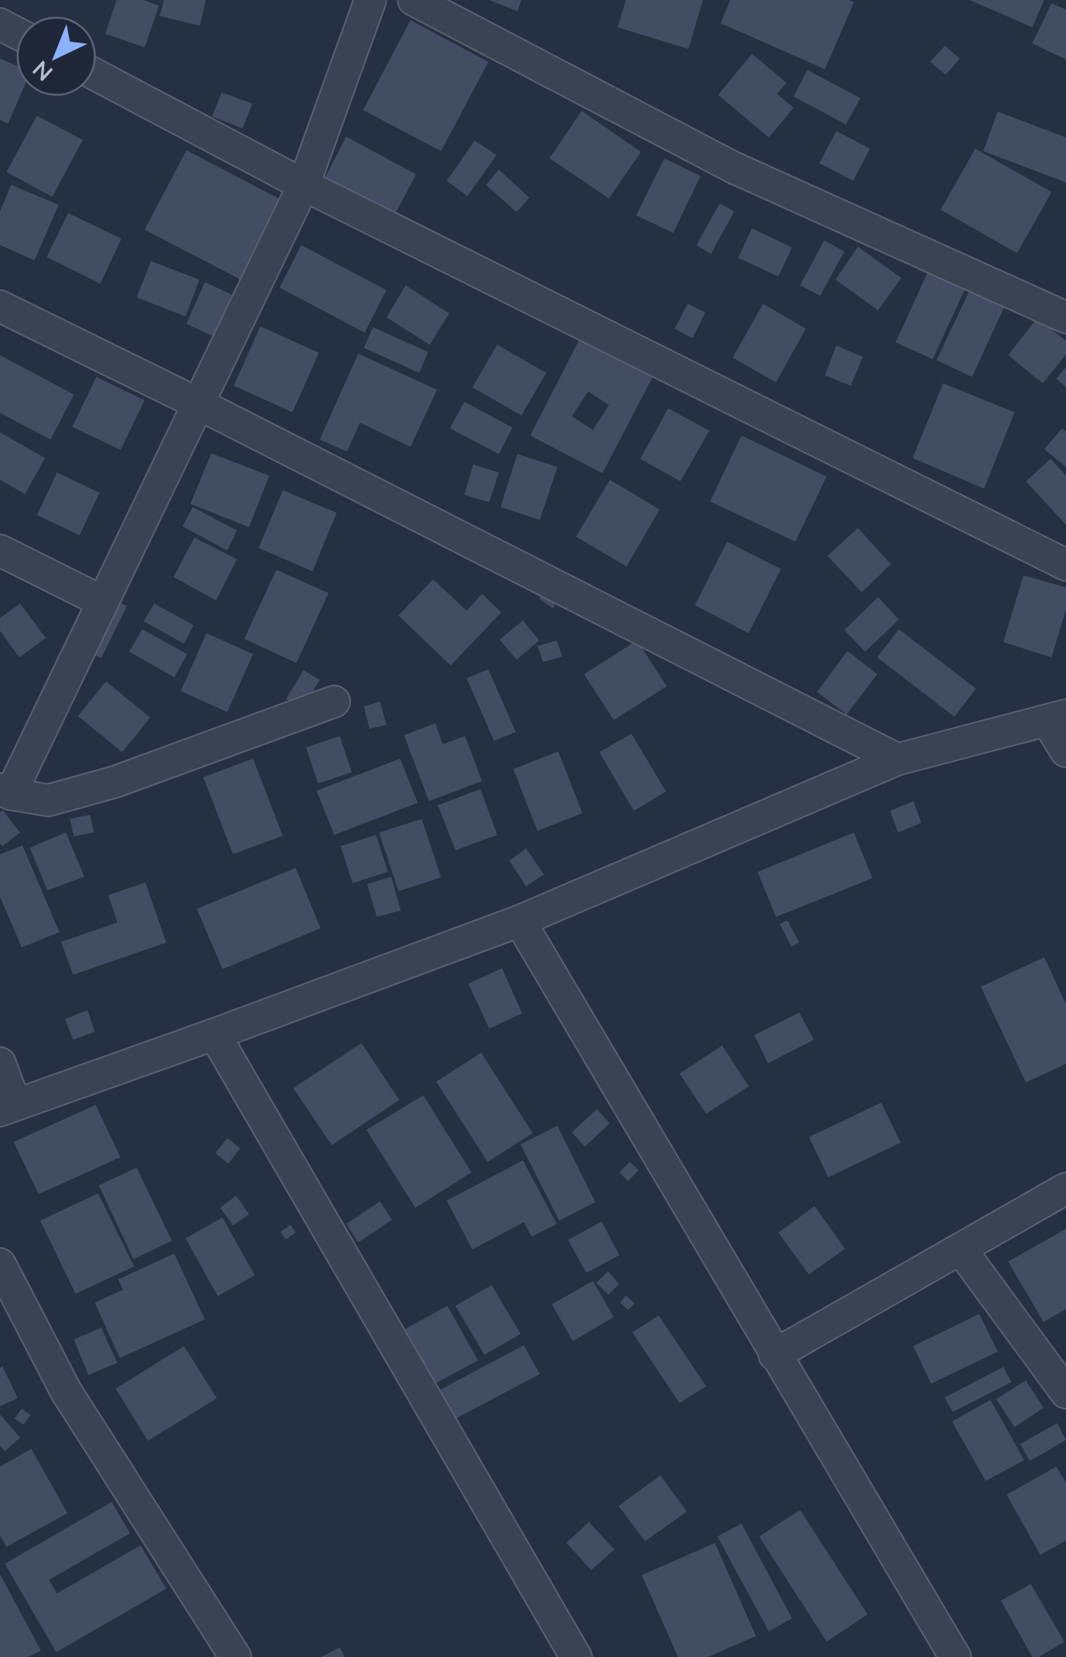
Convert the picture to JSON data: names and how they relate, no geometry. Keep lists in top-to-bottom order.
{
  "north": "bottom left"
}
